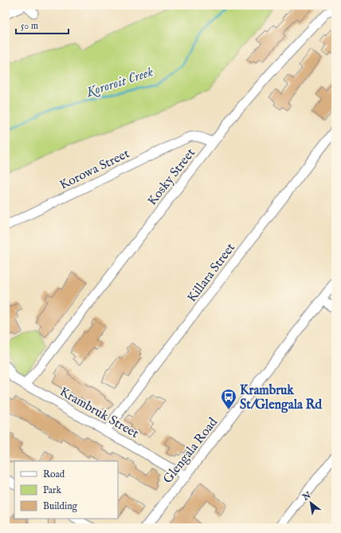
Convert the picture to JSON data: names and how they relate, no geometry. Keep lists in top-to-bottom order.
{
  "streets": {
    "street": [
      "Korowa Street",
      "Kosky Street",
      "Killara Street",
      "Krambruk Street",
      "Glengala Road"
    ]
  },
  "crossings": [
    ["Korowa Street", "Kosky Street"],
    ["Kosky Street", "Krambruk Street"],
    ["Killara Street", "Krambruk Street"],
    ["Krambruk Street", "Glengala Road"]
  ],
  "water": ["Kororoit Creek"],
  "places": {
    "bus stop": ["Krambruk St/Glengala Rd"]
  },
  "legend": ["Road", "Park", "Building"],
  "scale_bar": "50 m",
  "north": "top left"
}
